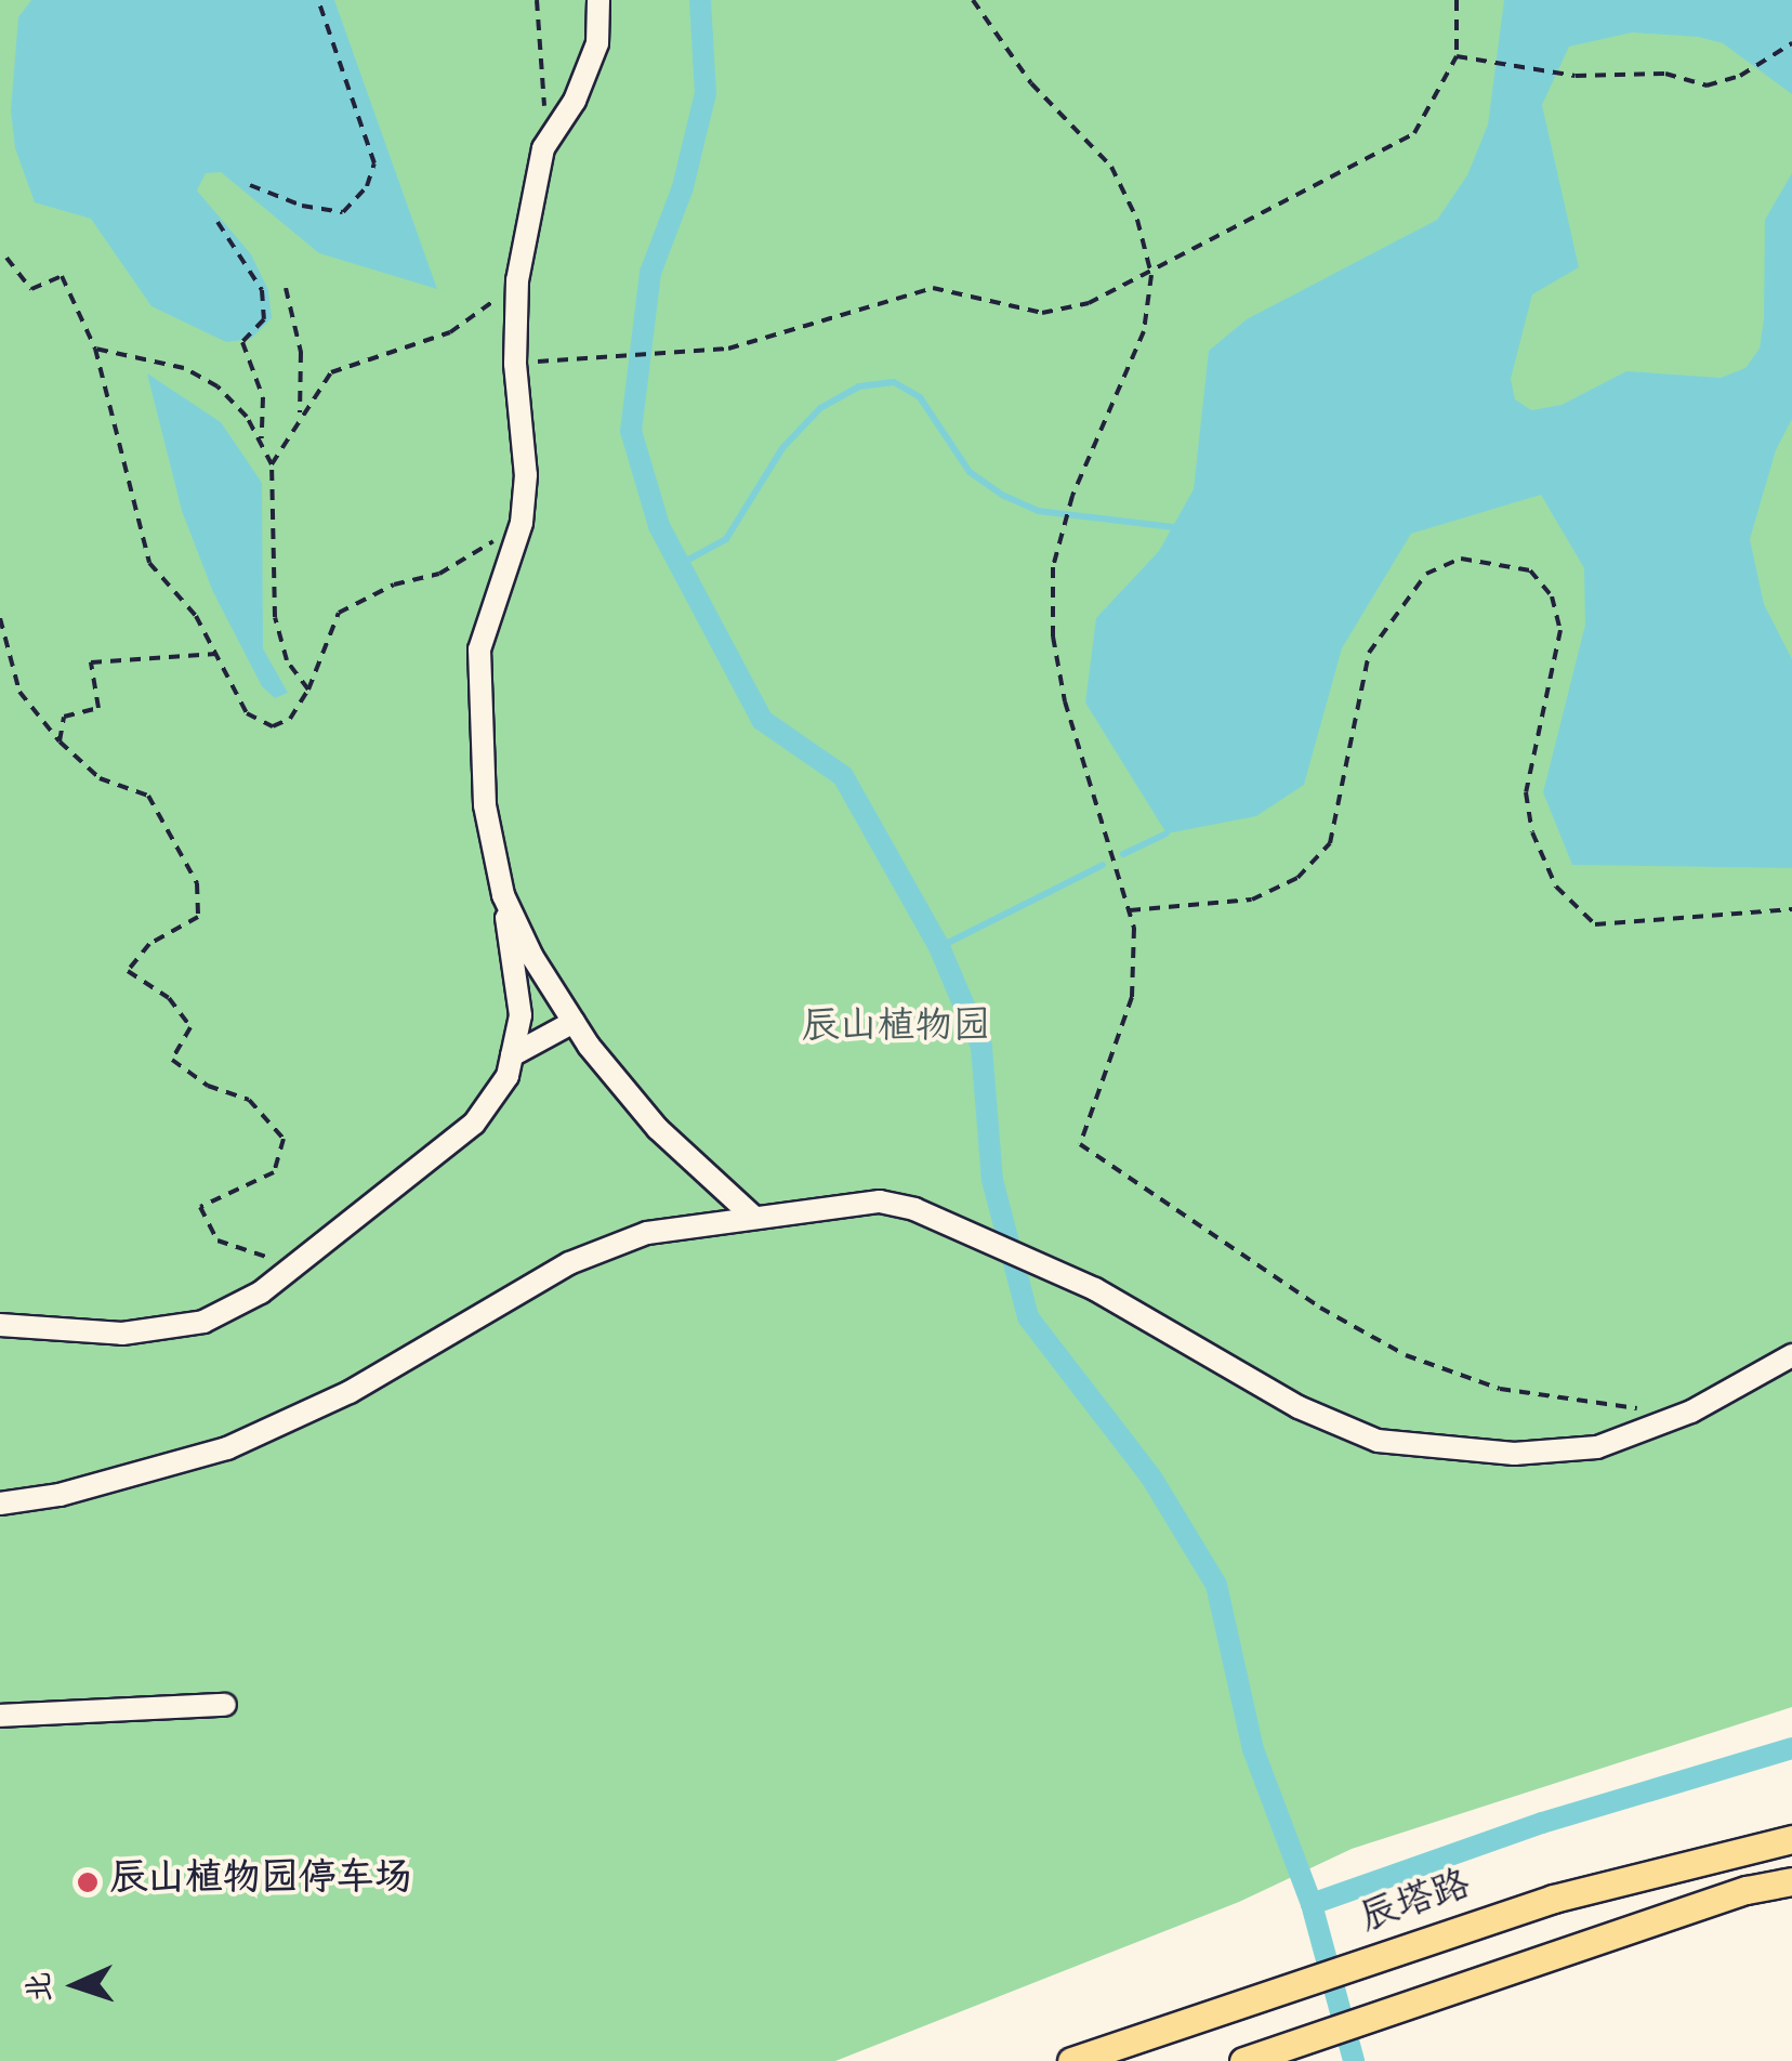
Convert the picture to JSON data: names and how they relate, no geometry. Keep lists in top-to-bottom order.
{
  "streets": {
    "main road": ["辰塔路"]
  },
  "parks": ["辰山植物园"],
  "places": ["辰山植物园停车场"],
  "north": "left"
}
